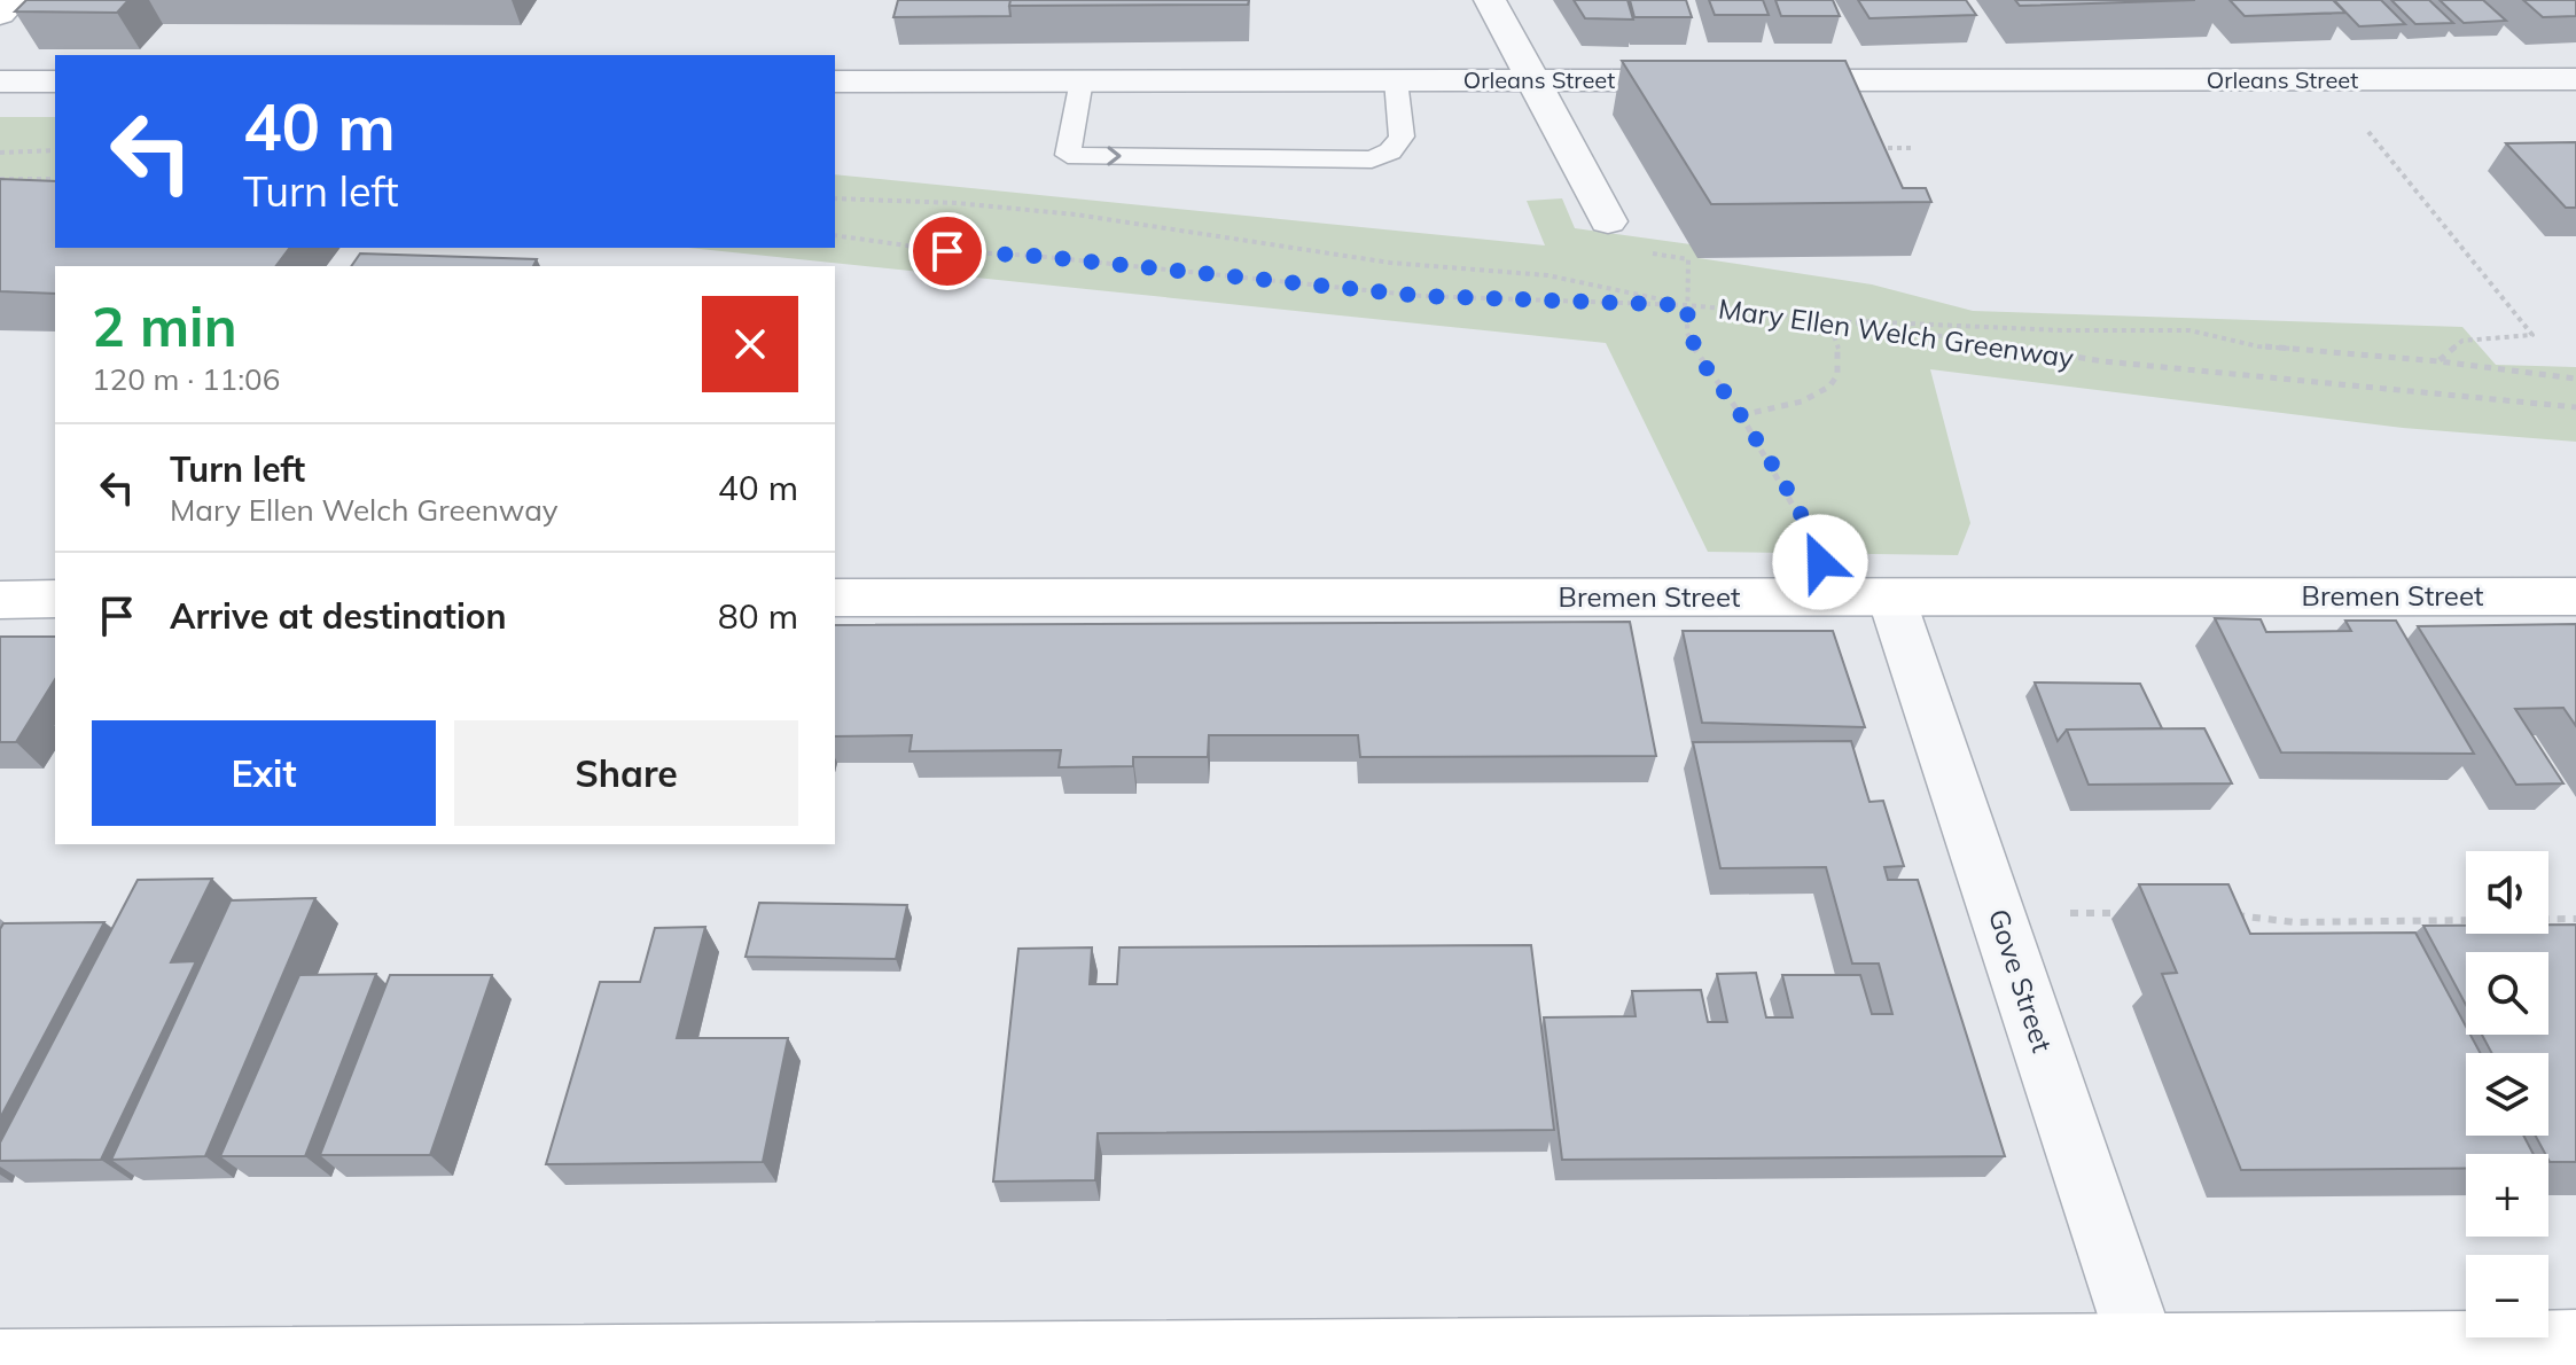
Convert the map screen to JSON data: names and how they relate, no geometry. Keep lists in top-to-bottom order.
{
  "streets": {
    "main road": ["Bremen Street"],
    "street": ["Orleans Street", "Gove Street"],
    "path": ["Mary Ellen Welch Greenway"]
  },
  "crossings": [
    ["Bremen Street", "Gove Street"]
  ],
  "page": {
    "turn": ["40 m", "Turn left"],
    "heading": ["2 min", "120 m · 11:06"],
    "list": [
      {
        "name": "Turn left",
        "note": "Mary Ellen Welch Greenway",
        "value": "40 m"
      },
      {
        "name": "Arrive at destination",
        "value": "80 m"
      }
    ],
    "buttons": ["Exit", "Share"],
    "map_buttons": ["+", "−"]
  }
}
